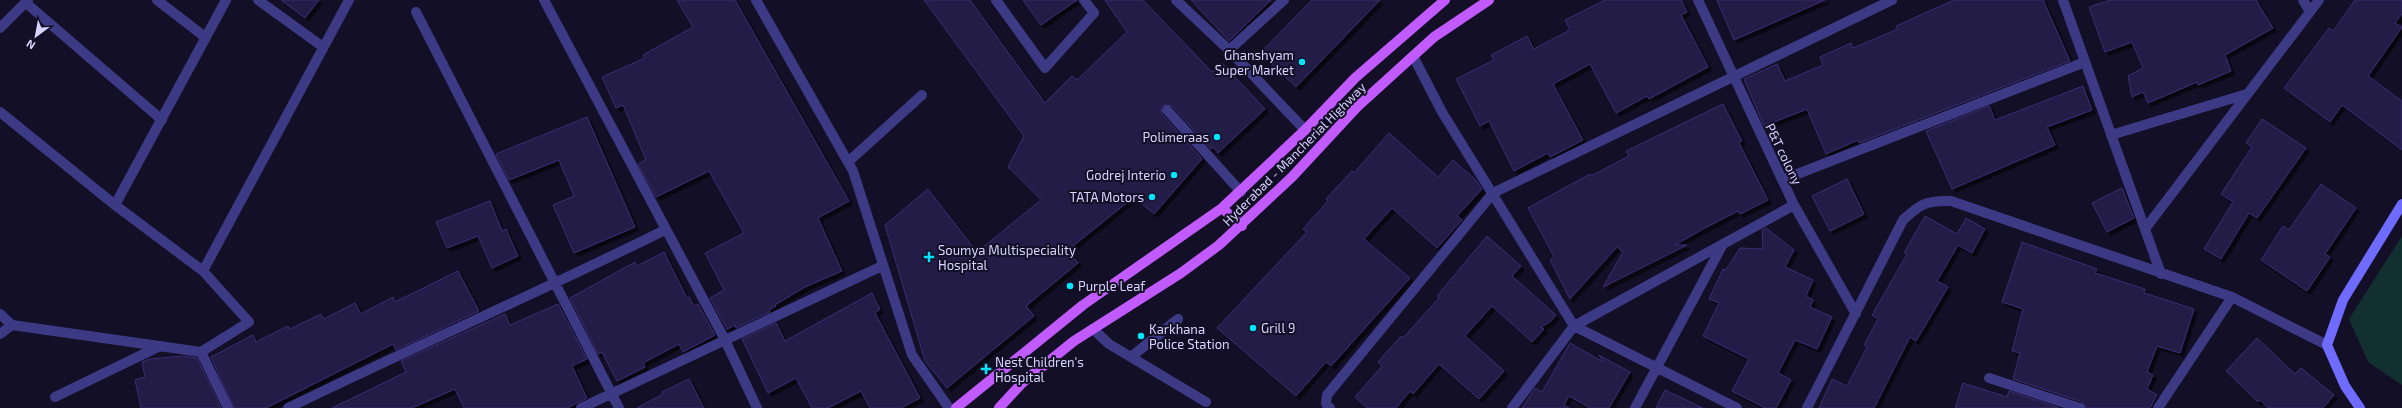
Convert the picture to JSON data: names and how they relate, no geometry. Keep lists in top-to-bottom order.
{
  "streets": {
    "main road": ["Hyderabad - Mancherial Highway"],
    "street": ["P&T colony"]
  },
  "places": {
    "other": [
      "Ghanshyam Super Market",
      "Polimeraas",
      "Godrej Interio",
      "TATA Motors",
      "Purple Leaf",
      "Grill 9",
      "Karkhana Police Station"
    ],
    "health": ["Soumya Multispeciality Hospital", "Nest Children's Hospital"]
  },
  "north": "bottom left"
}
